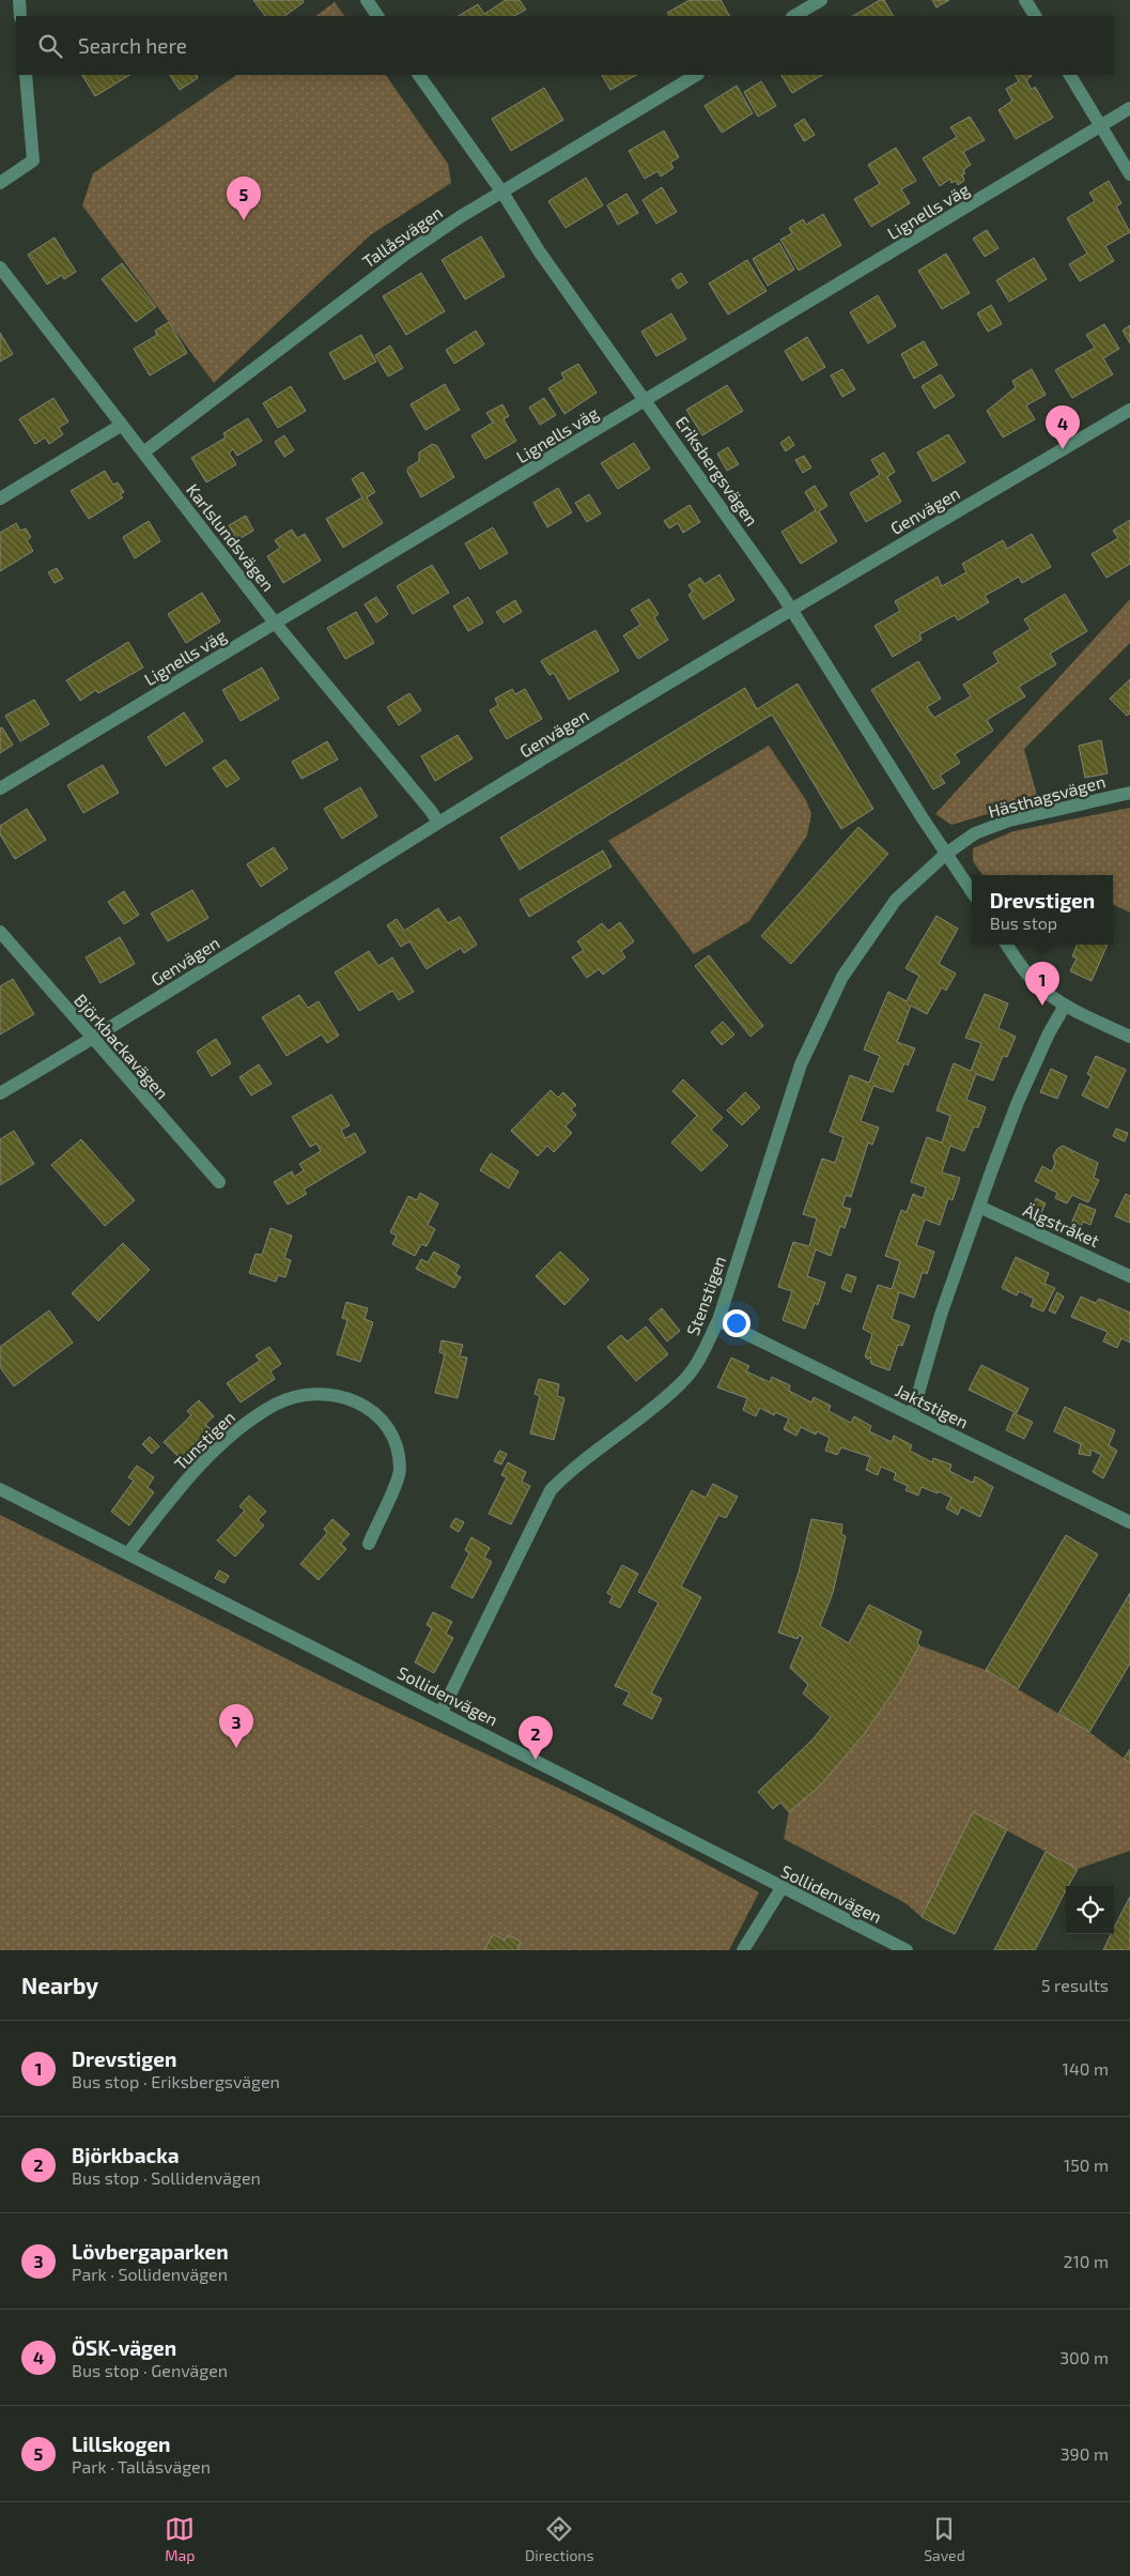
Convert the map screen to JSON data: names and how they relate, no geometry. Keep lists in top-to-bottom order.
{
  "streets": {
    "street": [
      "Lignells väg",
      "Tallåsvägen",
      "Eriksbergsvägen",
      "Genvägen",
      "Karlslundsvägen",
      "Hästhagsvägen",
      "Björkbackavägen",
      "Älgstråket",
      "Stenstigen",
      "Jaktstigen",
      "Tunstigen",
      "Sollidenvägen"
    ]
  },
  "crossings": [
    ["Lignells väg", "Eriksbergsvägen"],
    ["Lignells väg", "Karlslundsvägen"],
    ["Tallåsvägen", "Eriksbergsvägen"],
    ["Tallåsvägen", "Karlslundsvägen"],
    ["Eriksbergsvägen", "Genvägen"],
    ["Eriksbergsvägen", "Hästhagsvägen"],
    ["Eriksbergsvägen", "Stenstigen"],
    ["Genvägen", "Karlslundsvägen"],
    ["Genvägen", "Björkbackavägen"],
    ["Hästhagsvägen", "Stenstigen"],
    ["Stenstigen", "Jaktstigen"],
    ["Stenstigen", "Sollidenvägen"],
    ["Tunstigen", "Sollidenvägen"]
  ],
  "page": {
    "search": "Search here",
    "pins": [
      "5",
      "4",
      "1",
      "3",
      "2"
    ],
    "popup": ["Drevstigen", "Bus stop"],
    "heading": ["Nearby", "5 results"],
    "list": [
      {
        "mark": "1",
        "name": "Drevstigen",
        "note": "Bus stop · Eriksbergsvägen",
        "value": "140 m"
      },
      {
        "mark": "2",
        "name": "Björkbacka",
        "note": "Bus stop · Sollidenvägen",
        "value": "150 m"
      },
      {
        "mark": "3",
        "name": "Lövbergaparken",
        "note": "Park · Sollidenvägen",
        "value": "210 m"
      },
      {
        "mark": "4",
        "name": "ÖSK-vägen",
        "note": "Bus stop · Genvägen",
        "value": "300 m"
      },
      {
        "mark": "5",
        "name": "Lillskogen",
        "note": "Park · Tallåsvägen",
        "value": "390 m"
      }
    ],
    "nav": ["Map", "Directions", "Saved"]
  }
}
